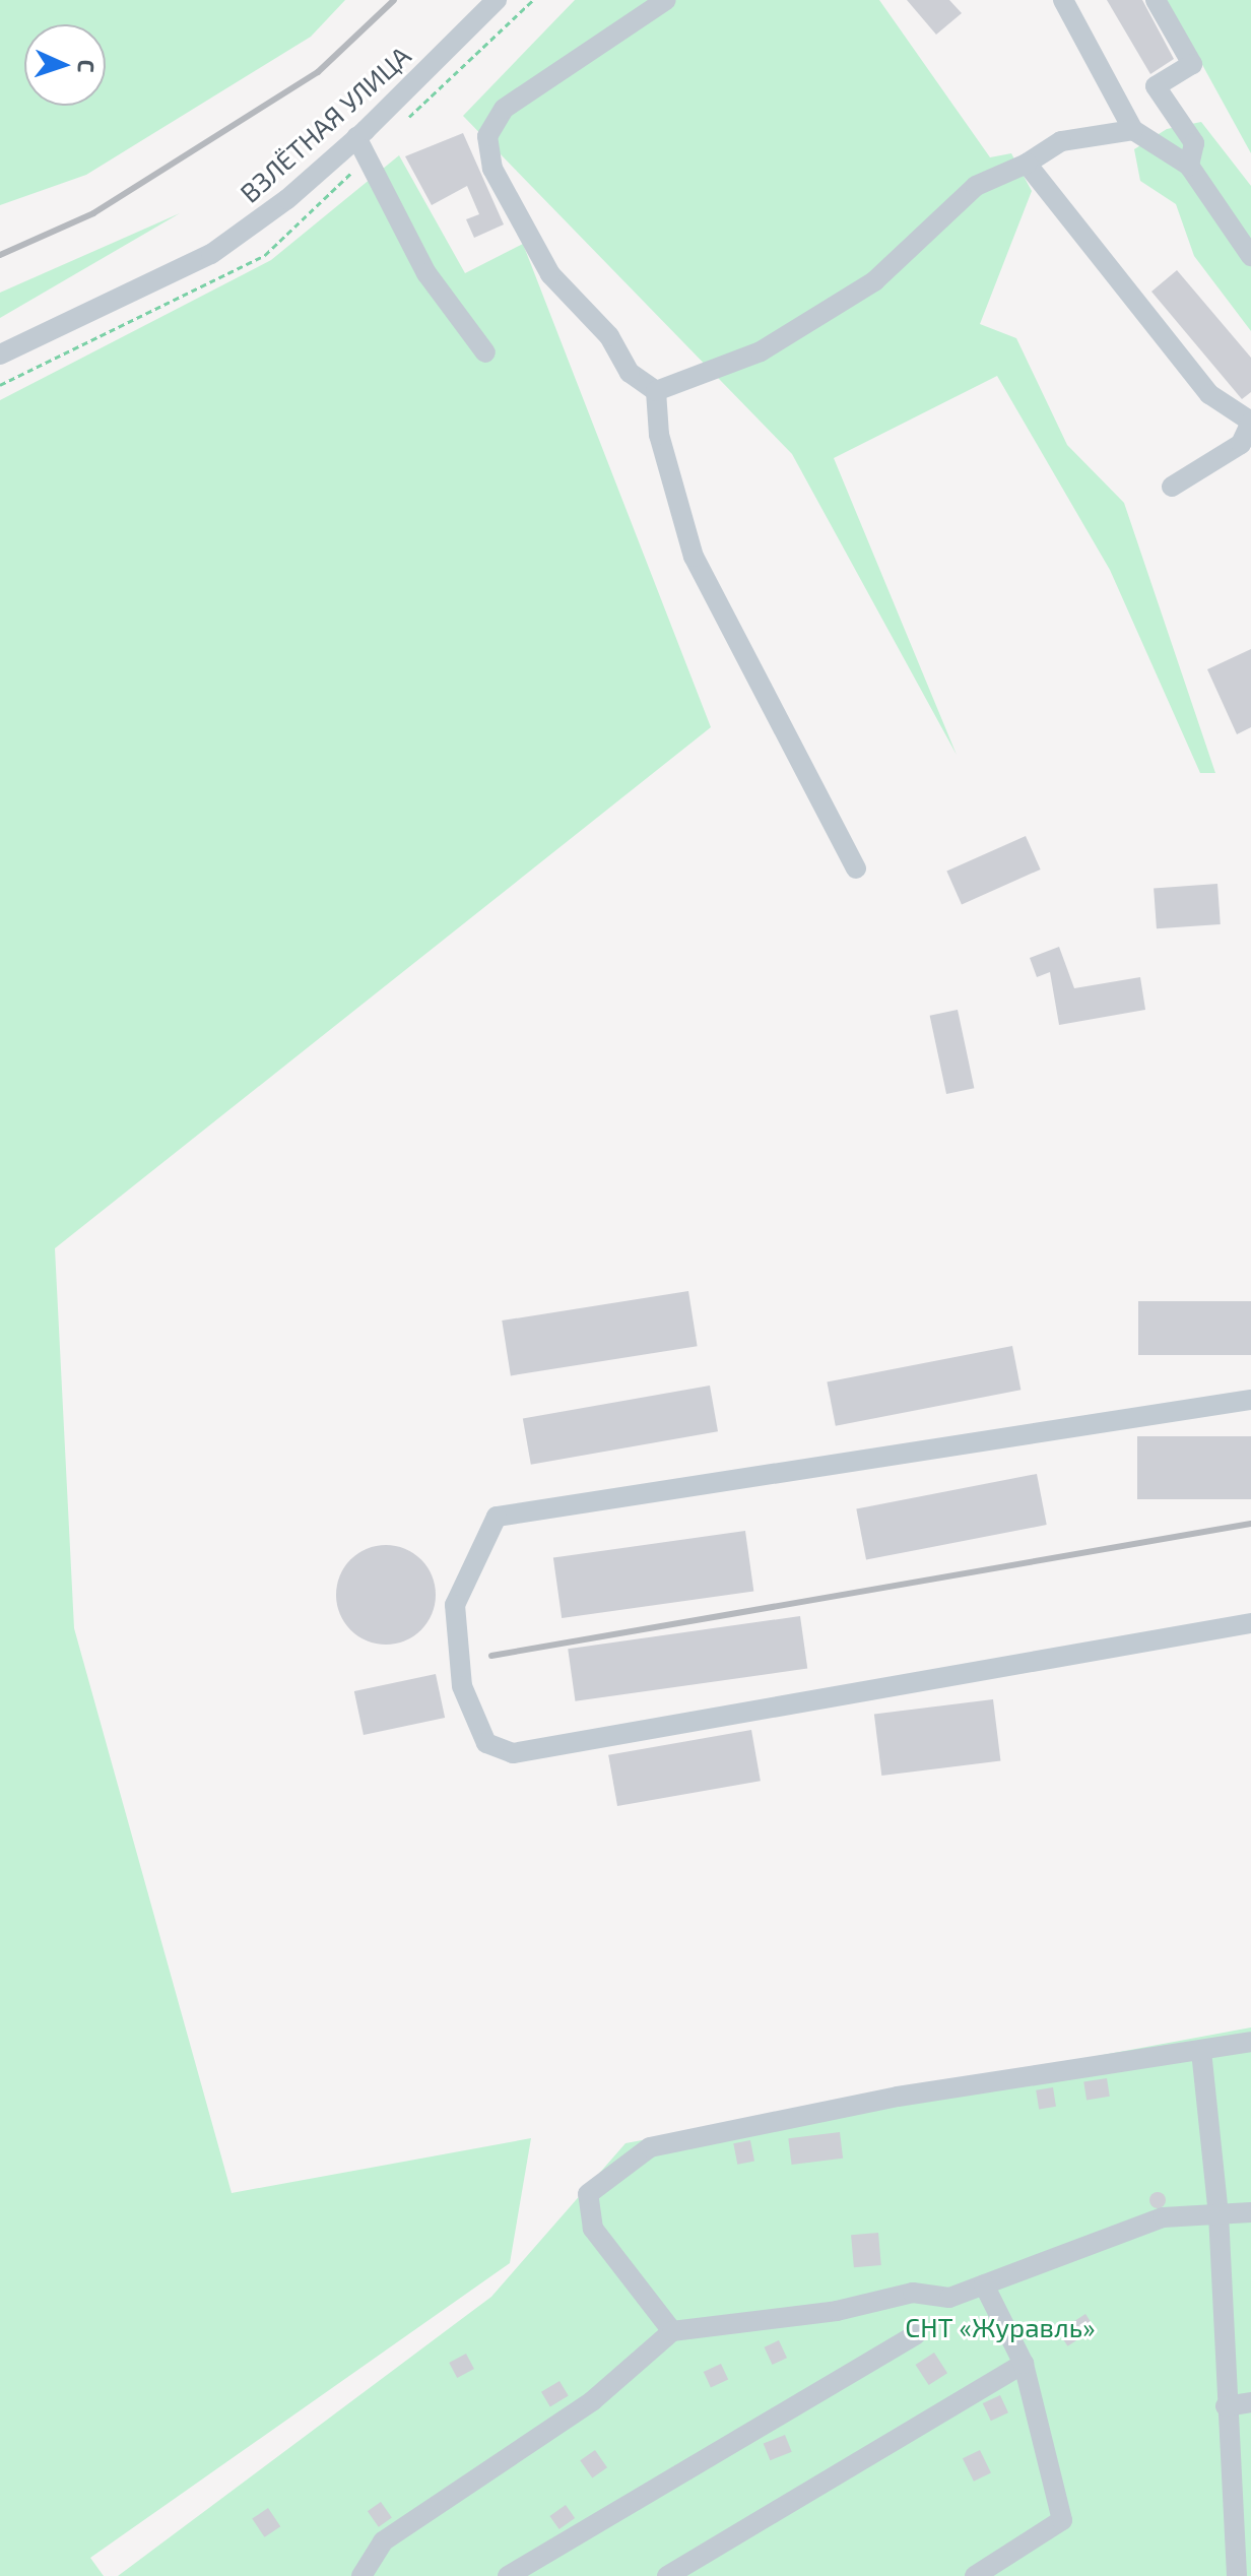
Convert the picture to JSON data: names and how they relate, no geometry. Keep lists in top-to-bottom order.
{
  "streets": {
    "street": ["ВЗЛЁТНАЯ УЛИЦА"]
  },
  "parks": ["СНТ «Журавль»"],
  "north": "right"
}
